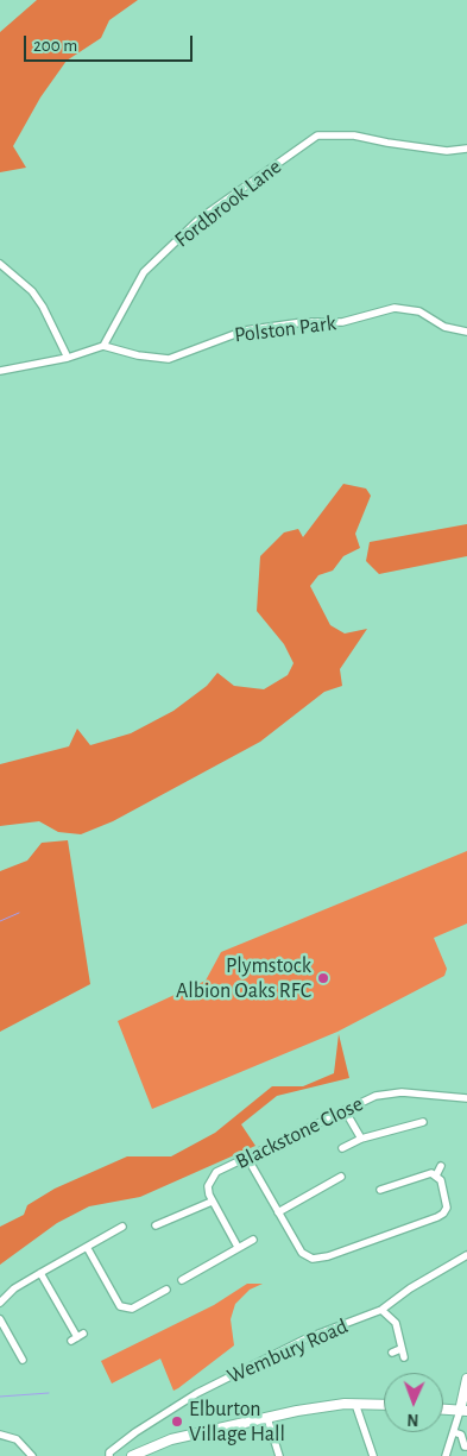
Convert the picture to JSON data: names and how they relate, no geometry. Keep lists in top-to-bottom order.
{
  "streets": {
    "street": [
      "Fordbrook Lane",
      "Polston Park",
      "Blackstone Close",
      "Wembury Road"
    ]
  },
  "crossings": [
    ["Fordbrook Lane", "Polston Park"]
  ],
  "places": ["Plymstock Albion Oaks RFC", "Elburton Village Hall"],
  "scale_bar": "200 m",
  "north": "bottom"
}
